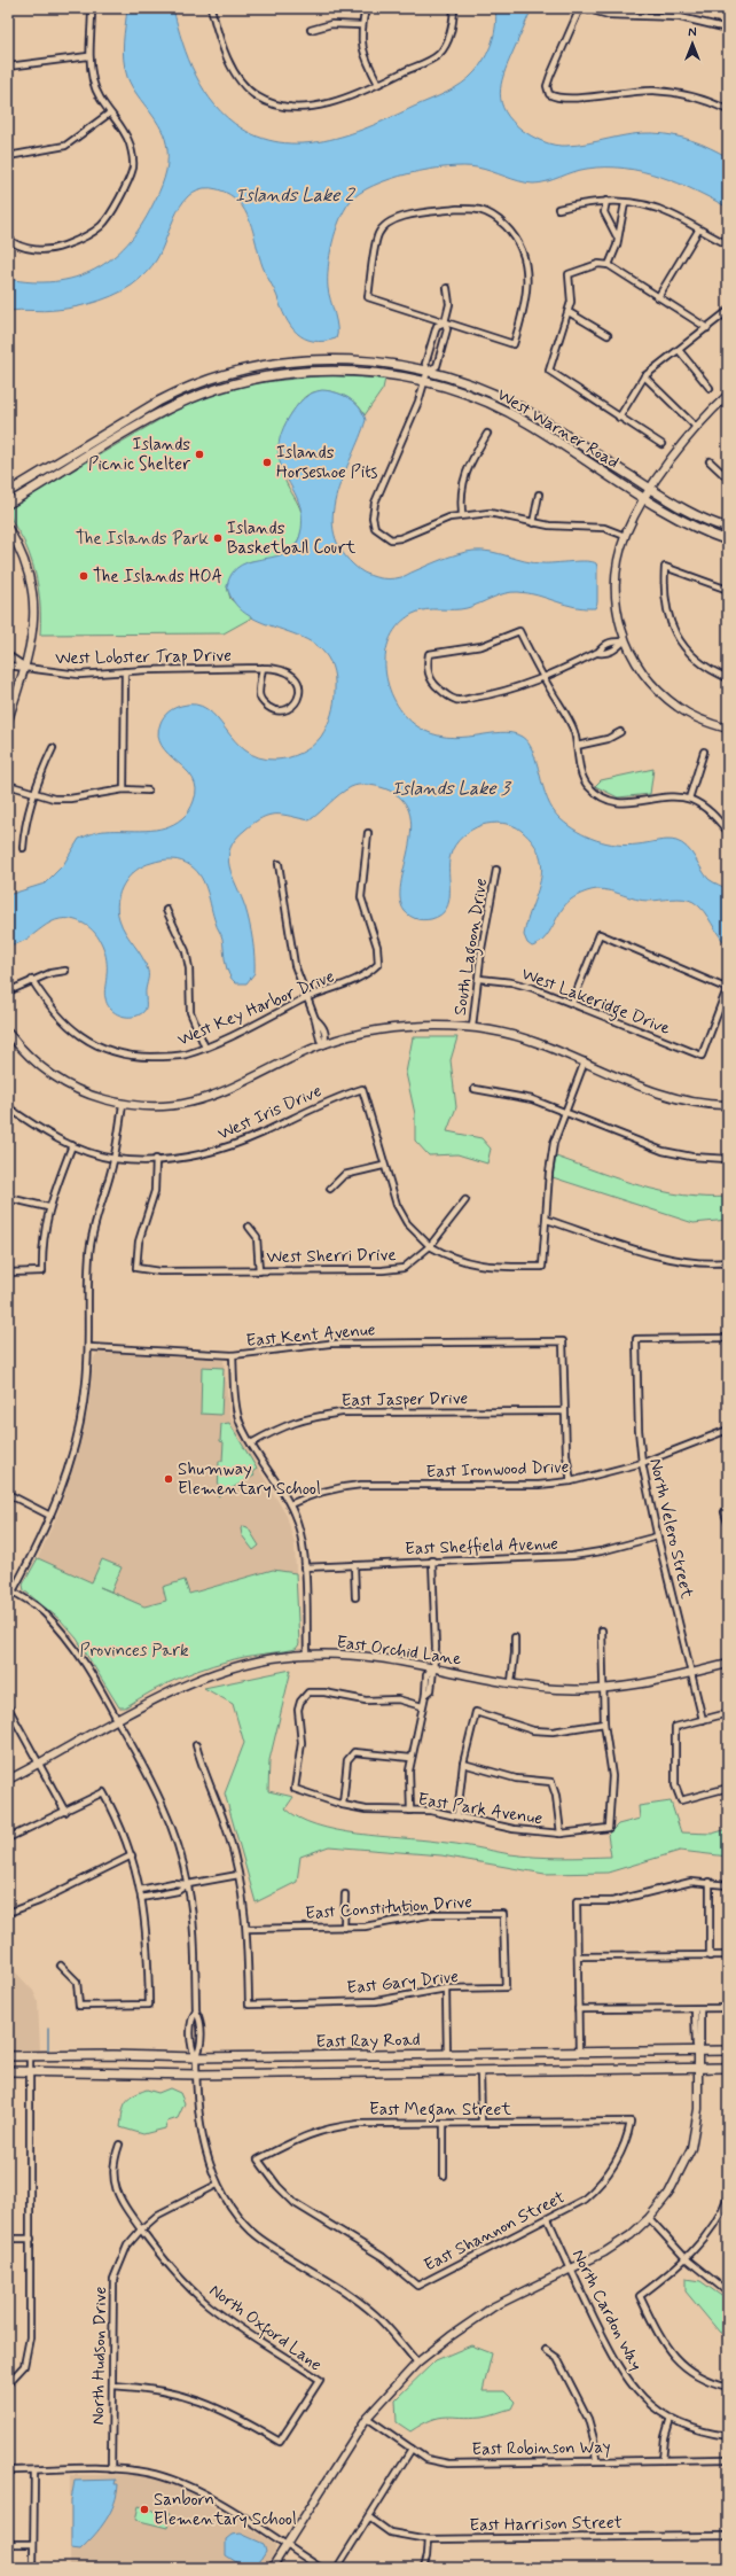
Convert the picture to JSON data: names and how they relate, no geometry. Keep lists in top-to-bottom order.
{
  "streets": {
    "main road": ["West Warner Road", "East Ray Road"],
    "street": [
      "West Lobster Trap Drive",
      "South Lagoon Drive",
      "West Lakeridge Drive",
      "West Key Harbor Drive",
      "West Iris Drive",
      "West Sherri Drive",
      "East Kent Avenue",
      "East Jasper Drive",
      "East Ironwood Drive",
      "North Velero Street",
      "East Sheffield Avenue",
      "East Orchid Lane",
      "East Park Avenue",
      "East Constitution Drive",
      "East Gary Drive",
      "East Megan Street",
      "East Shannon Street",
      "North Cardon Way",
      "North Oxford Lane",
      "North Hudson Drive",
      "East Robinson Way",
      "East Harrison Street"
    ]
  },
  "crossings": [
    ["South Lagoon Drive", "West Lakeridge Drive"],
    ["West Iris Drive", "West Sherri Drive"],
    ["East Kent Avenue", "East Jasper Drive"],
    ["East Ironwood Drive", "North Velero Street"],
    ["North Velero Street", "East Sheffield Avenue"],
    ["North Velero Street", "East Orchid Lane"],
    ["East Constitution Drive", "East Gary Drive"],
    ["East Megan Street", "East Shannon Street"],
    ["East Shannon Street", "North Cardon Way"],
    ["North Oxford Lane", "North Hudson Drive"]
  ],
  "water": ["Islands Lake 2", "Islands Lake 3"],
  "parks": ["The Islands Park", "Provinces Park"],
  "places": [
    "Islands Picnic Shelter",
    "Islands Horseshoe Pits",
    "Islands Basketball Court",
    "The Islands HOA",
    "Shumway Elementary School",
    "Sanborn Elementary School"
  ],
  "north": "top"
}
